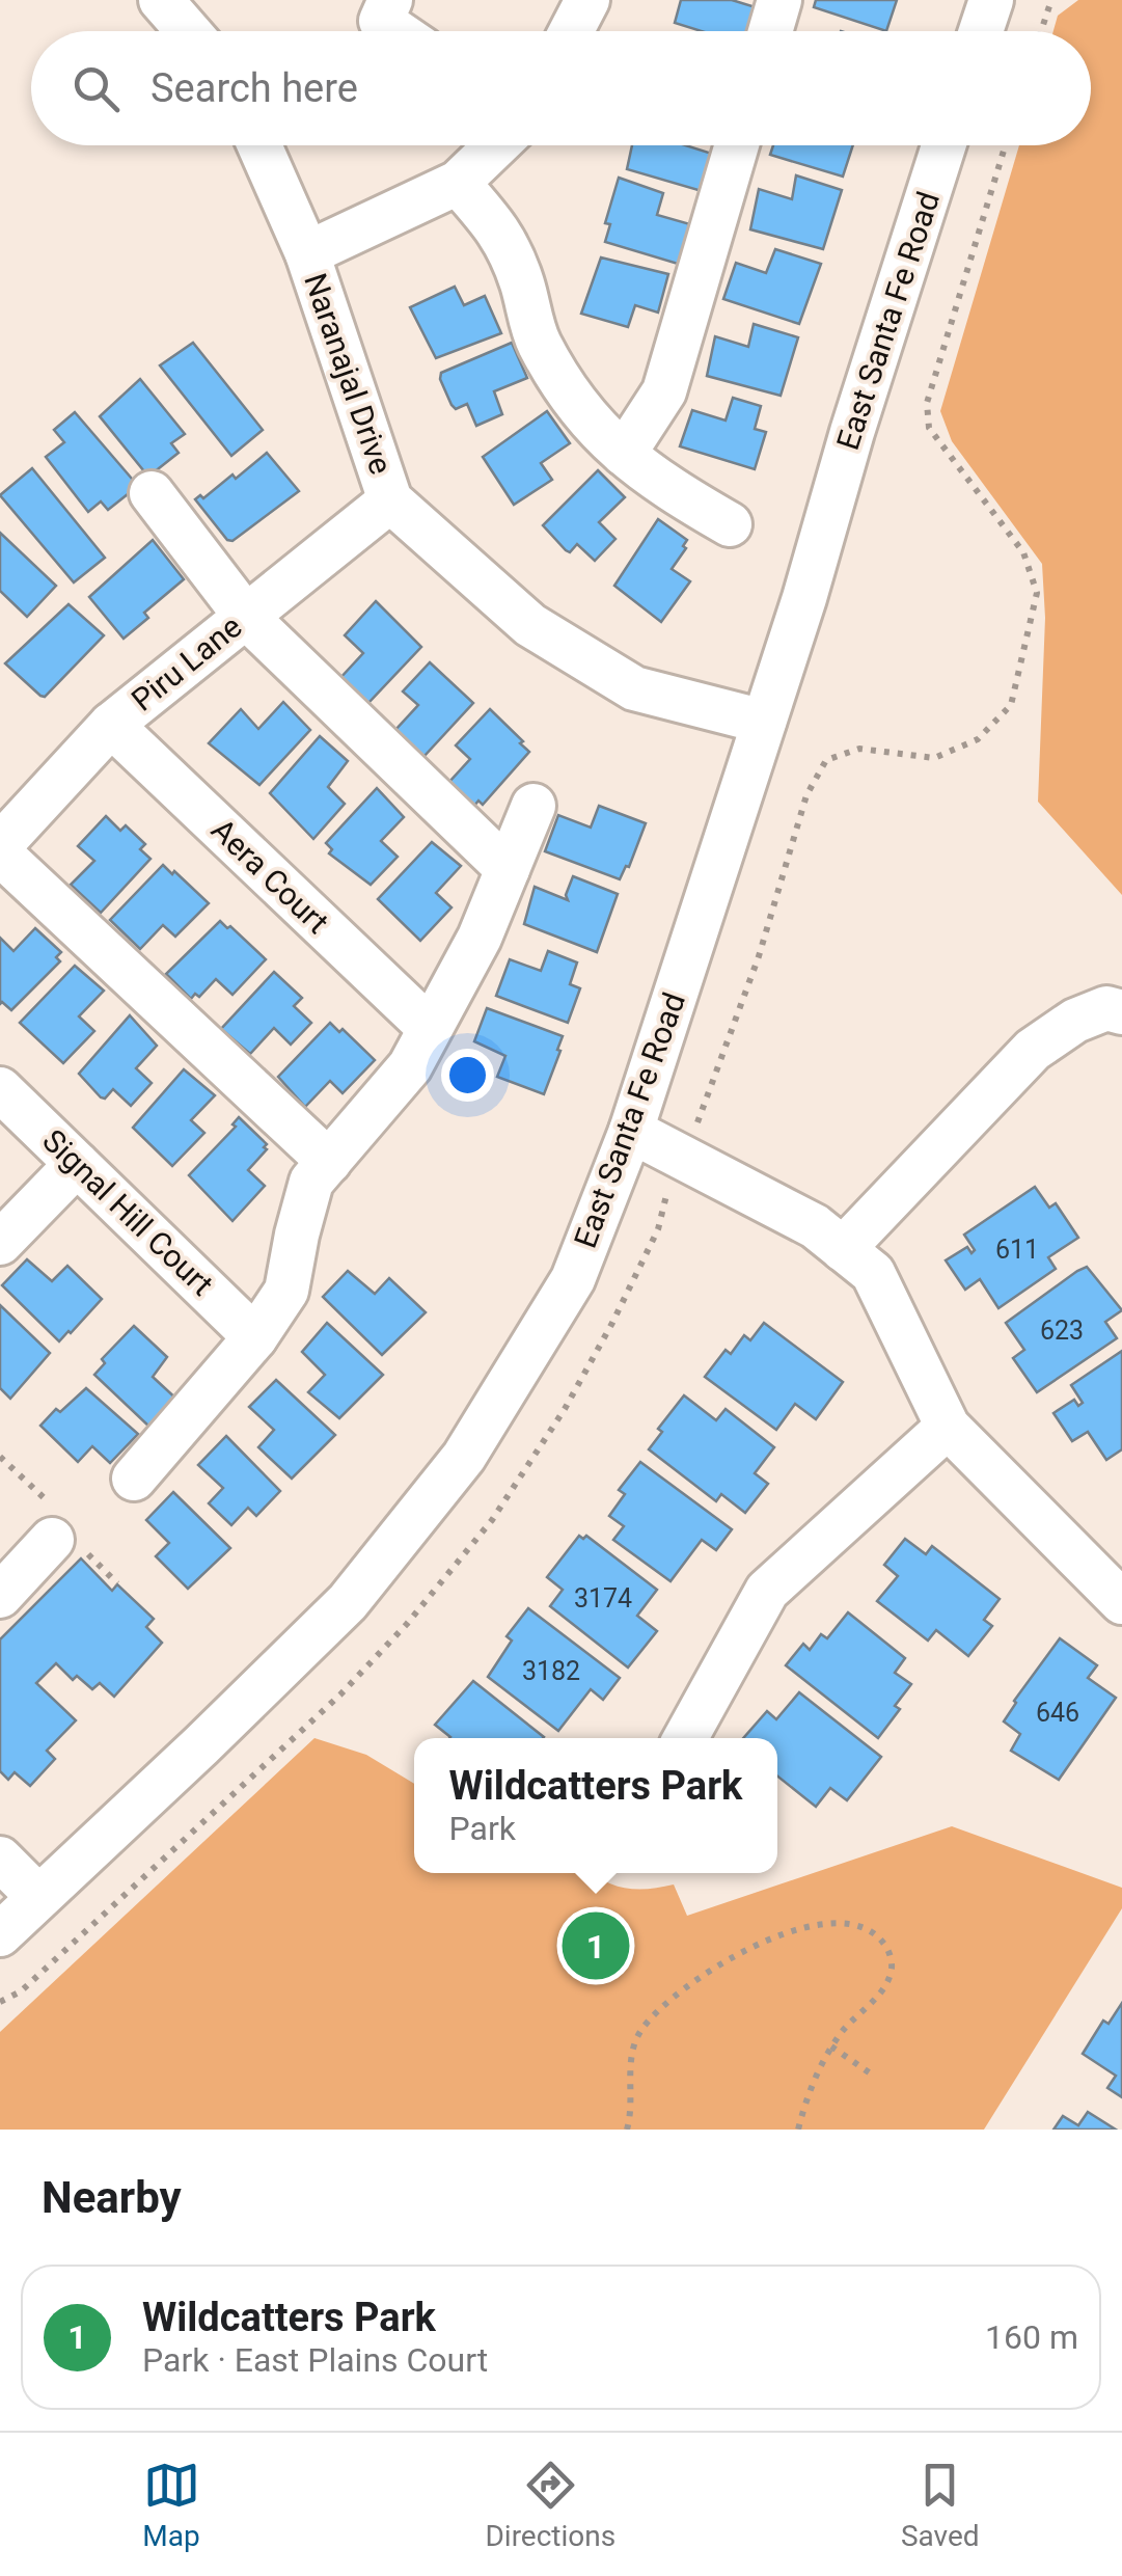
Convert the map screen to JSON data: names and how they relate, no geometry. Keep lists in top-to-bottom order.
{
  "streets": {
    "street": [
      "East Santa Fe Road",
      "Naranajal Drive",
      "Piru Lane",
      "Aera Court",
      "Signal Hill Court"
    ]
  },
  "crossings": [
    ["East Santa Fe Road", "Naranajal Drive"],
    ["Naranajal Drive", "Piru Lane"],
    ["Piru Lane", "Aera Court"]
  ],
  "house_numbers": [
    "611",
    "623",
    "3174",
    "3182",
    "646"
  ],
  "page": {
    "search": "Search here",
    "popup": ["Wildcatters Park", "Park"],
    "pins": "1",
    "heading": "Nearby",
    "list": [
      {
        "mark": "1",
        "name": "Wildcatters Park",
        "note": "Park · East Plains Court",
        "value": "160 m"
      }
    ],
    "nav": ["Map", "Directions", "Saved"]
  }
}
